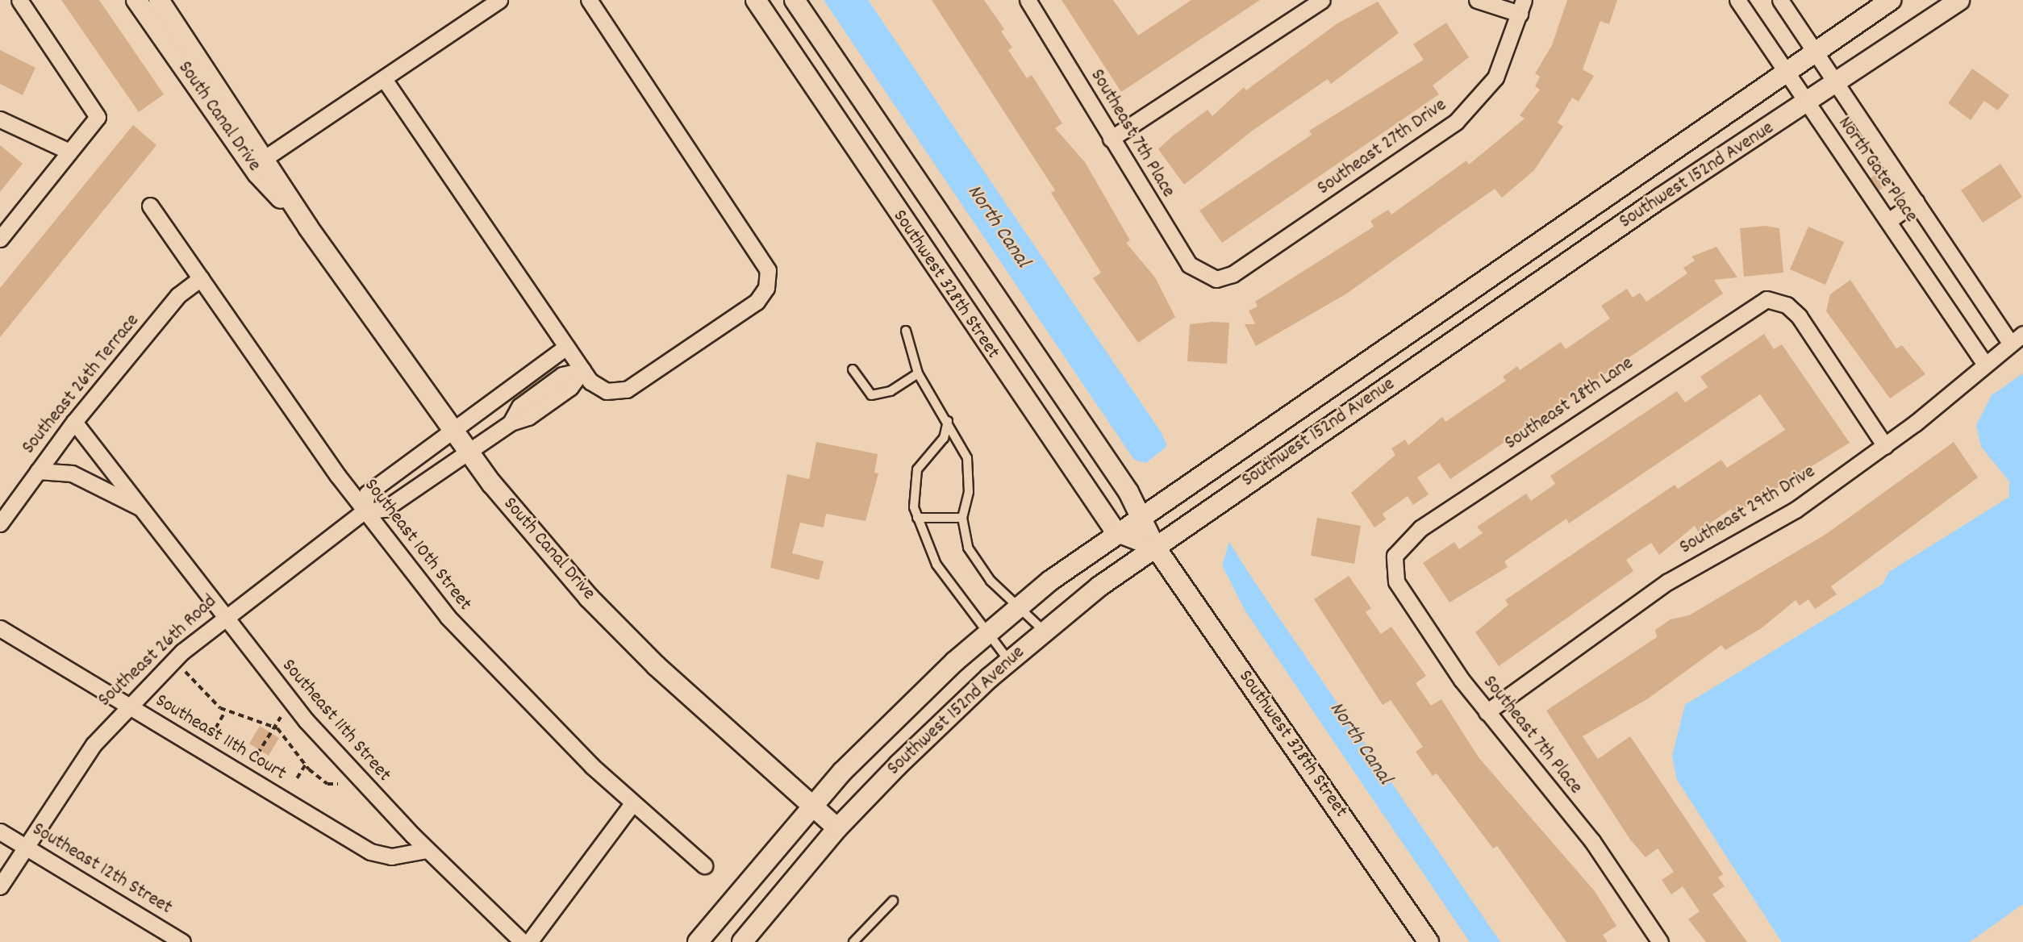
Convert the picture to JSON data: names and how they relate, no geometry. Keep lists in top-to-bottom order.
{
  "streets": {
    "street": [
      "South Canal Drive",
      "Southeast 7th Place",
      "Southeast 27th Drive",
      "North Gate Place",
      "Southwest 152nd Avenue",
      "Southwest 328th Street",
      "Southeast 26th Terrace",
      "Southeast 28th Lane",
      "Southeast 29th Drive",
      "Southeast 10th Street",
      "Southeast 26th Road",
      "Southeast 11th Street",
      "Southeast 11th Court",
      "Southeast 12th Street"
    ]
  },
  "crossings": [
    ["South Canal Drive", "Southwest 152nd Avenue"],
    ["South Canal Drive", "Southeast 26th Road"],
    ["Southeast 7th Place", "Southeast 27th Drive"],
    ["Southeast 7th Place", "Southeast 28th Lane"],
    ["Southeast 7th Place", "Southeast 29th Drive"],
    ["North Gate Place", "Southwest 152nd Avenue"],
    ["North Gate Place", "Southeast 29th Drive"],
    ["Southwest 152nd Avenue", "Southwest 328th Street"],
    ["Southeast 26th Terrace", "Southeast 10th Street"],
    ["Southeast 26th Terrace", "Southeast 11th Street"],
    ["Southeast 28th Lane", "Southeast 29th Drive"],
    ["Southeast 10th Street", "Southeast 26th Road"],
    ["Southeast 26th Road", "Southeast 11th Street"],
    ["Southeast 26th Road", "Southeast 11th Court"],
    ["Southeast 26th Road", "Southeast 12th Street"],
    ["Southeast 11th Street", "Southeast 11th Court"]
  ],
  "water": ["North Canal"]
}
